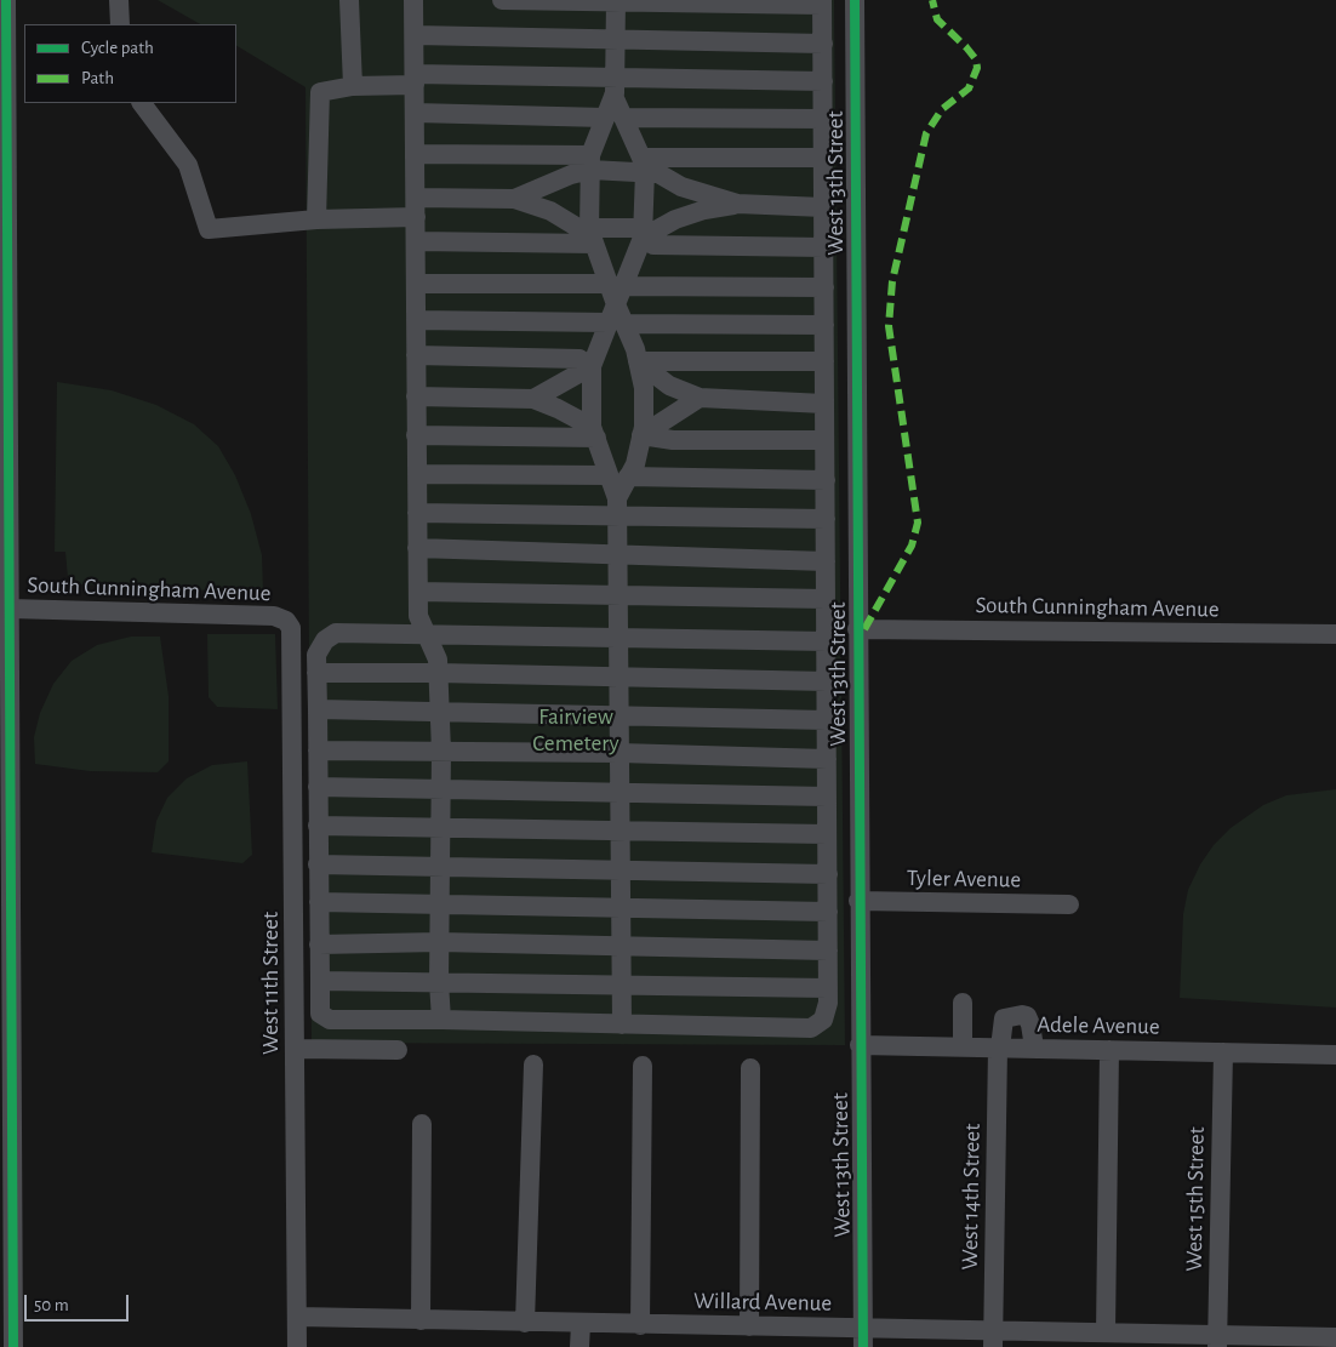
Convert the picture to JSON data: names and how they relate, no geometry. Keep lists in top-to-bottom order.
{
  "streets": {
    "street": [
      "West 13th Street",
      "South Cunningham Avenue",
      "Tyler Avenue",
      "West 11th Street",
      "Adele Avenue",
      "West 14th Street",
      "West 15th Street",
      "Willard Avenue"
    ]
  },
  "crossings": [
    ["West 13th Street", "South Cunningham Avenue"],
    ["West 13th Street", "Tyler Avenue"],
    ["West 13th Street", "Adele Avenue"],
    ["West 13th Street", "Willard Avenue"],
    ["South Cunningham Avenue", "West 11th Street"],
    ["West 11th Street", "Willard Avenue"],
    ["Adele Avenue", "West 14th Street"],
    ["Adele Avenue", "West 15th Street"],
    ["West 14th Street", "Willard Avenue"],
    ["West 15th Street", "Willard Avenue"]
  ],
  "parks": ["Fairview Cemetery"],
  "legend": ["Cycle path", "Path"],
  "scale_bar": "50 m"
}
